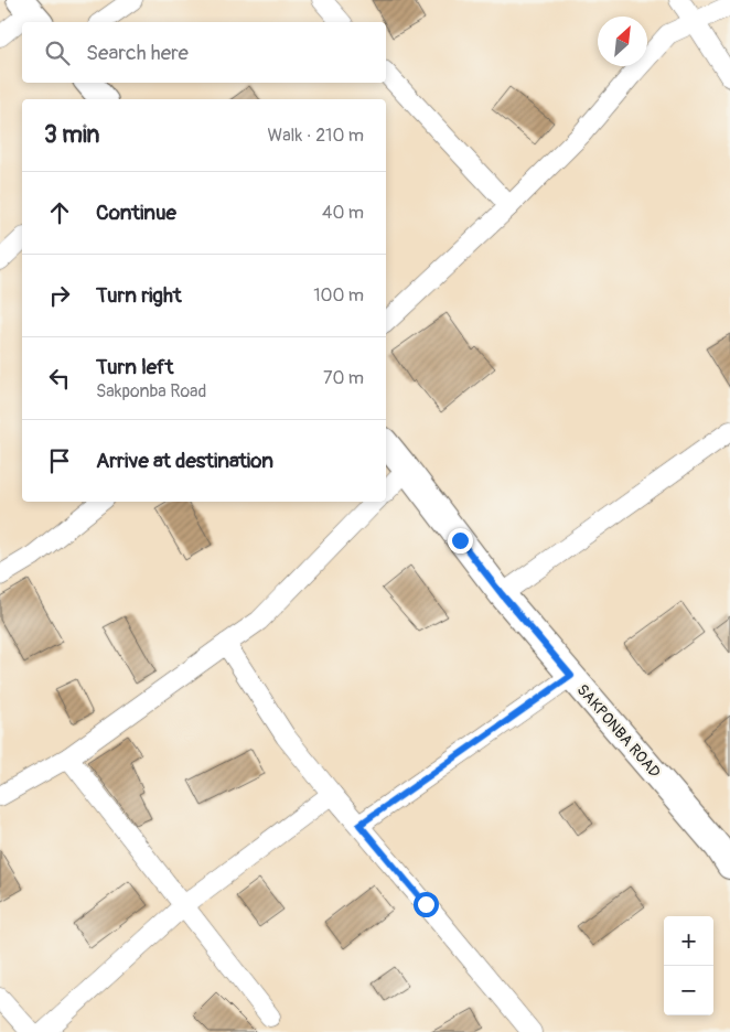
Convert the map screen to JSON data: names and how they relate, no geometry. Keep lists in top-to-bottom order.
{
  "streets": {
    "main road": ["SAKPONBA ROAD"]
  },
  "north": "top right",
  "page": {
    "search": "Search here",
    "heading": ["3 min", "Walk · 210 m"],
    "list": [
      ["Continue", "40 m"],
      ["Turn right", "100 m"],
      ["Turn left", "Sakponba Road", "70 m"],
      "Arrive at destination"
    ],
    "map_buttons": ["+", "−"]
  }
}
